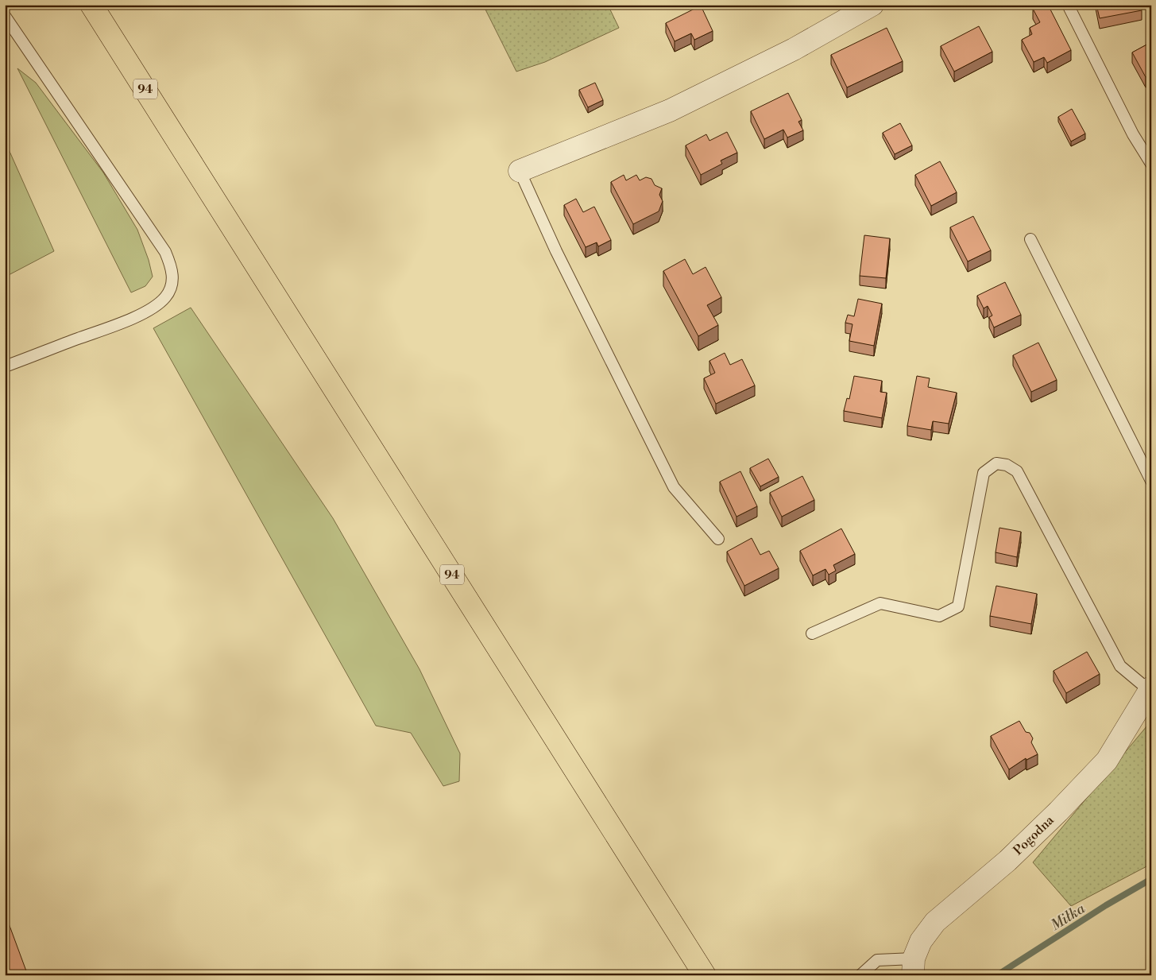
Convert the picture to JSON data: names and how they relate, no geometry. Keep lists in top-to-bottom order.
{
  "streets": {
    "main road": ["94"],
    "street": ["Pogodna"]
  },
  "water": ["Miłka"]
}
